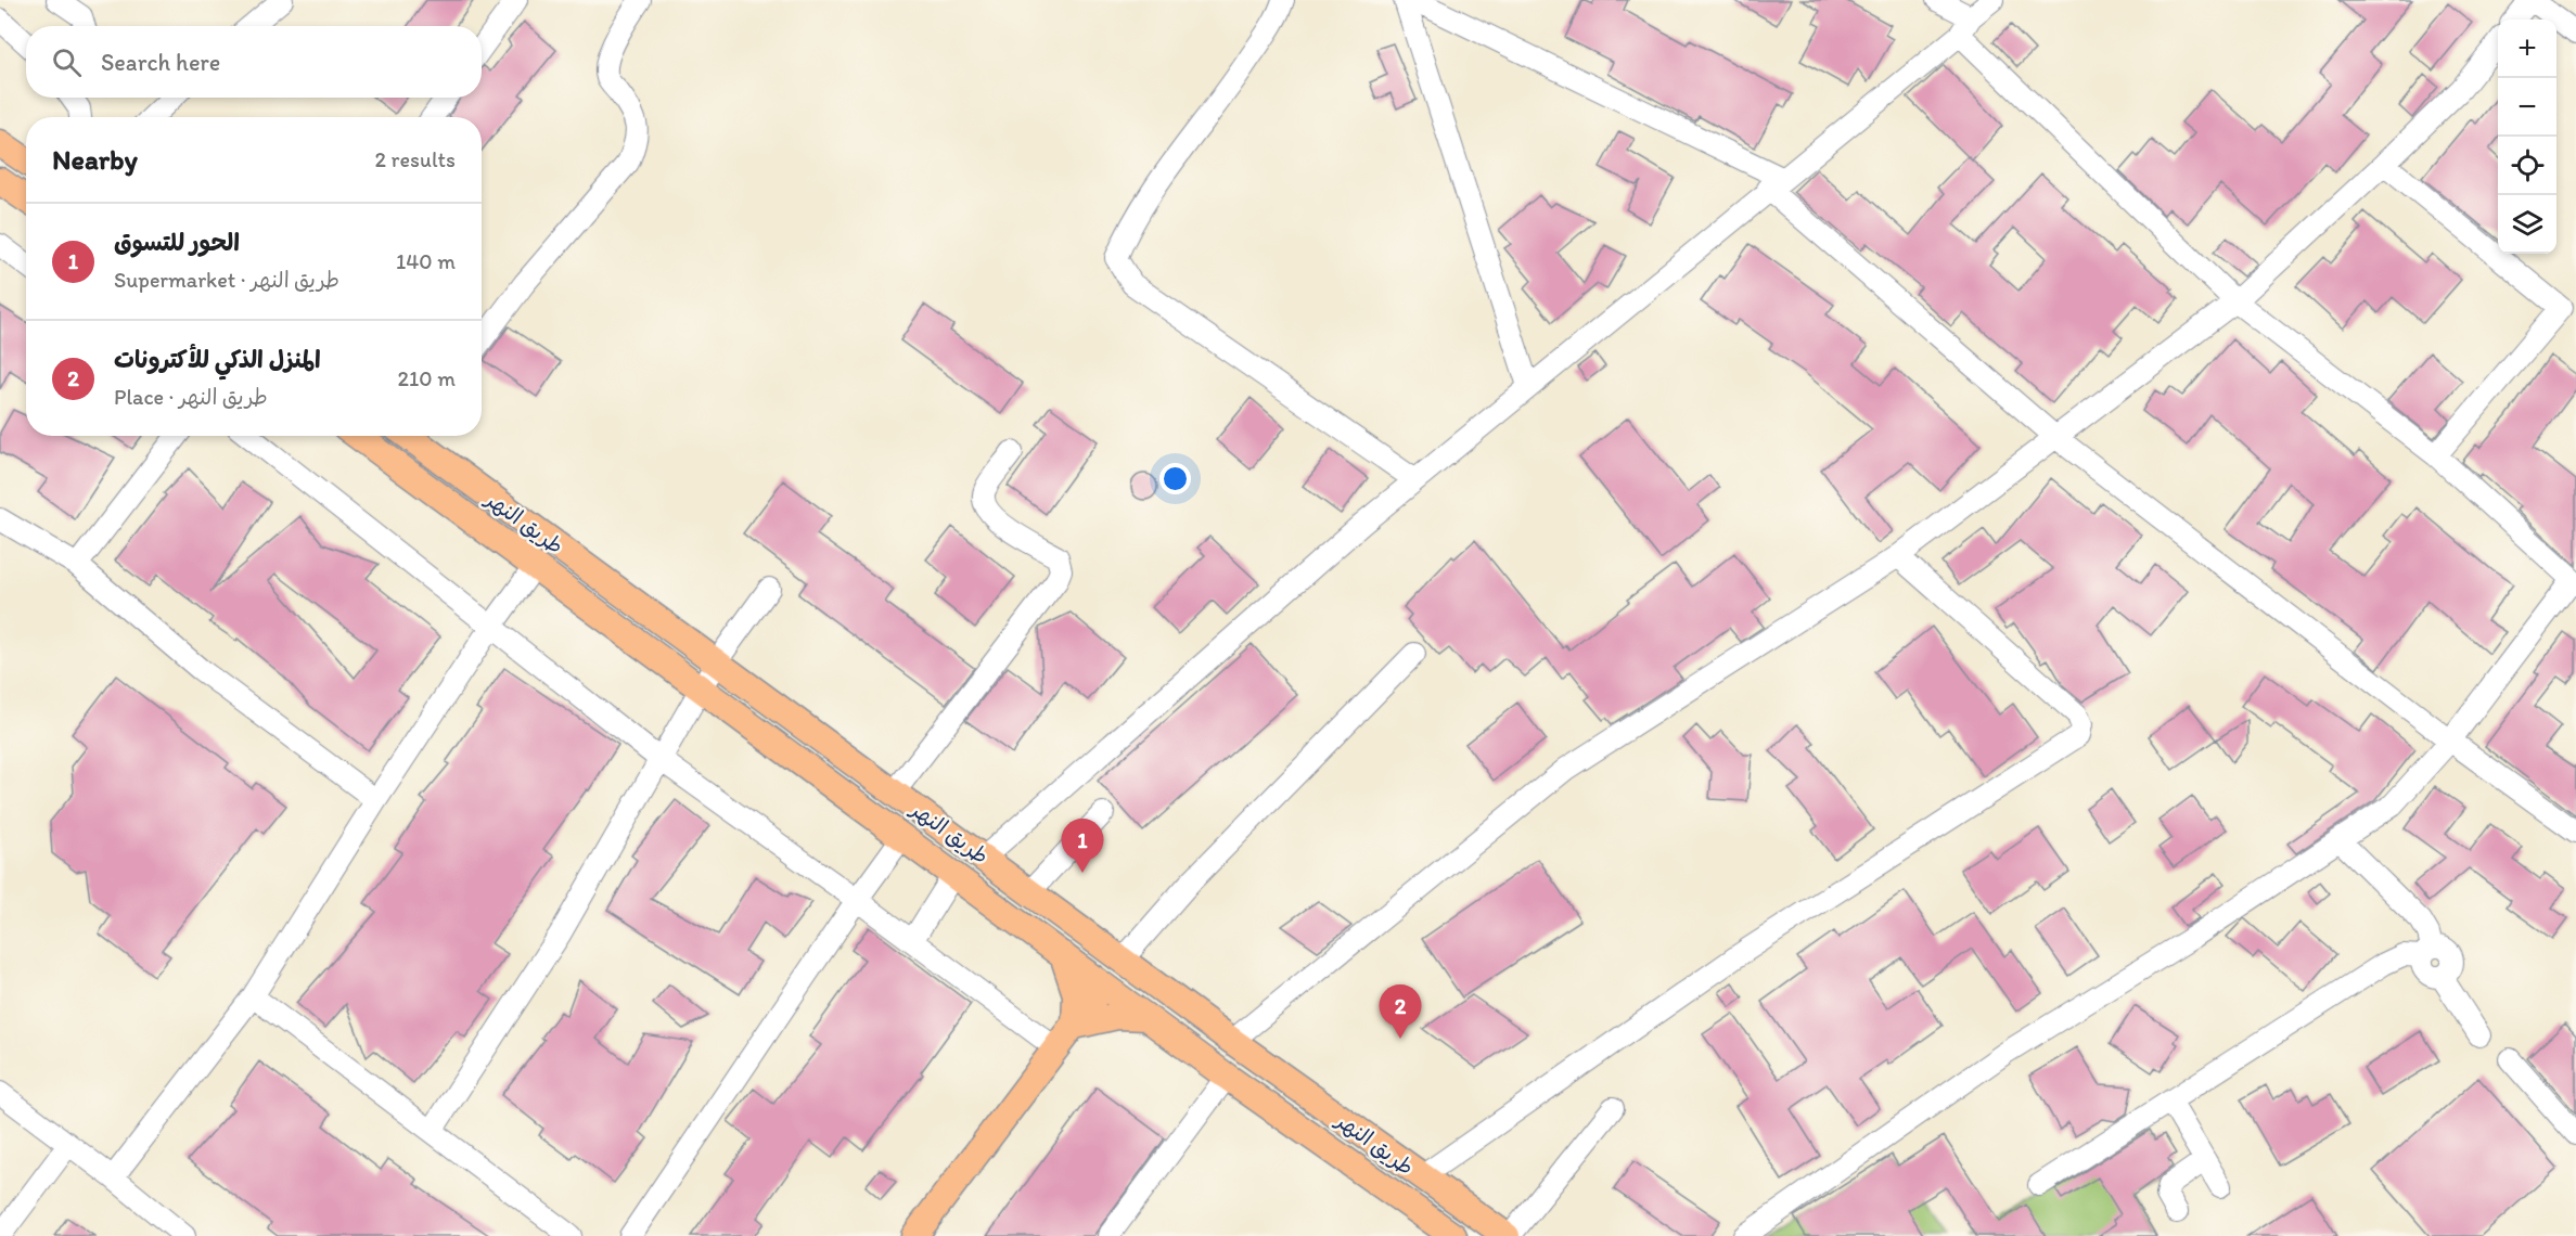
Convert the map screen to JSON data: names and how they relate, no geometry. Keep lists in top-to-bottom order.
{
  "streets": {
    "main road": ["طريق النهر"]
  },
  "page": {
    "map_buttons": ["+", "−"],
    "search": "Search here",
    "heading": ["Nearby", "2 results"],
    "list": [
      {
        "mark": "1",
        "name": "الحور للتسوق",
        "note": "Supermarket · طريق النهر",
        "value": "140 m"
      },
      {
        "mark": "2",
        "name": "المنزل الذكي للأكترونات",
        "note": "Place · طريق النهر",
        "value": "210 m"
      }
    ],
    "pins": ["1", "2"]
  }
}
